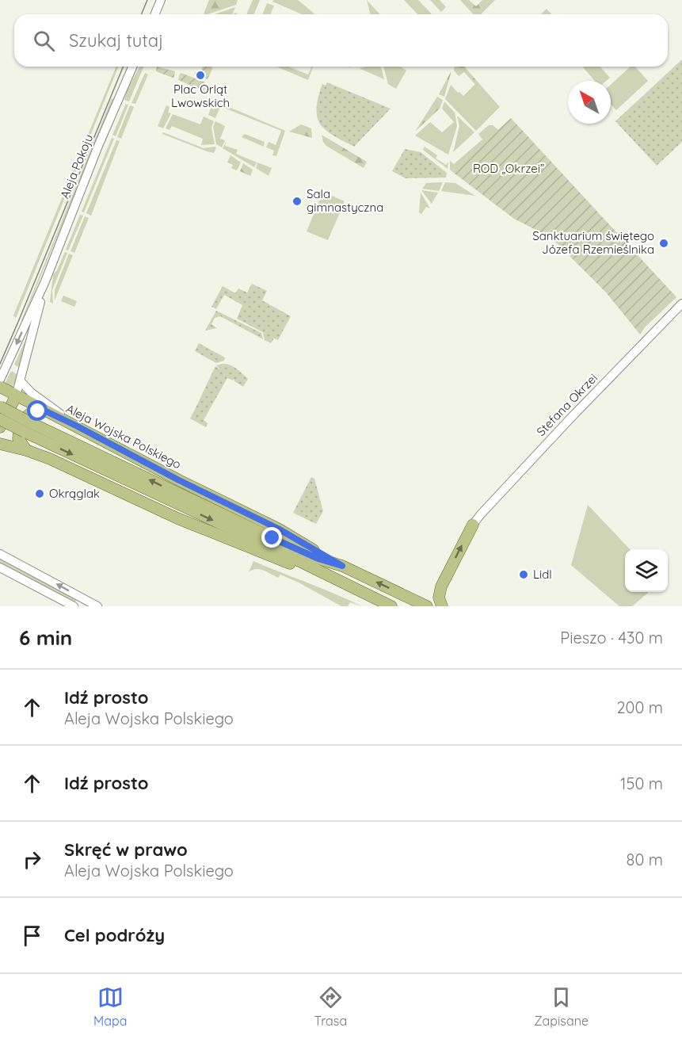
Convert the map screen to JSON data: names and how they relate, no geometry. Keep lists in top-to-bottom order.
{
  "streets": {
    "main road": ["Aleja Pokoju", "Aleja Wojska Polskiego"],
    "street": ["Stefana Okrzei"]
  },
  "crossings": [
    ["Aleja Pokoju", "Aleja Wojska Polskiego"]
  ],
  "parks": ["ROD „Okrzei”"],
  "places": [
    "Plac Orląt Lwowskich",
    "Sala gimnastyczna",
    "Sanktuarium świętego Józefa Rzemieślnika",
    "Okrąglak",
    "Lidl"
  ],
  "north": "top left",
  "page": {
    "search": "Szukaj tutaj",
    "heading": ["6 min", "Pieszo · 430 m"],
    "list": [
      ["Idź prosto", "Aleja Wojska Polskiego", "200 m"],
      ["Idź prosto", "150 m"],
      ["Skręć w prawo", "Aleja Wojska Polskiego", "80 m"],
      "Cel podróży"
    ],
    "nav": ["Mapa", "Trasa", "Zapisane"]
  }
}
